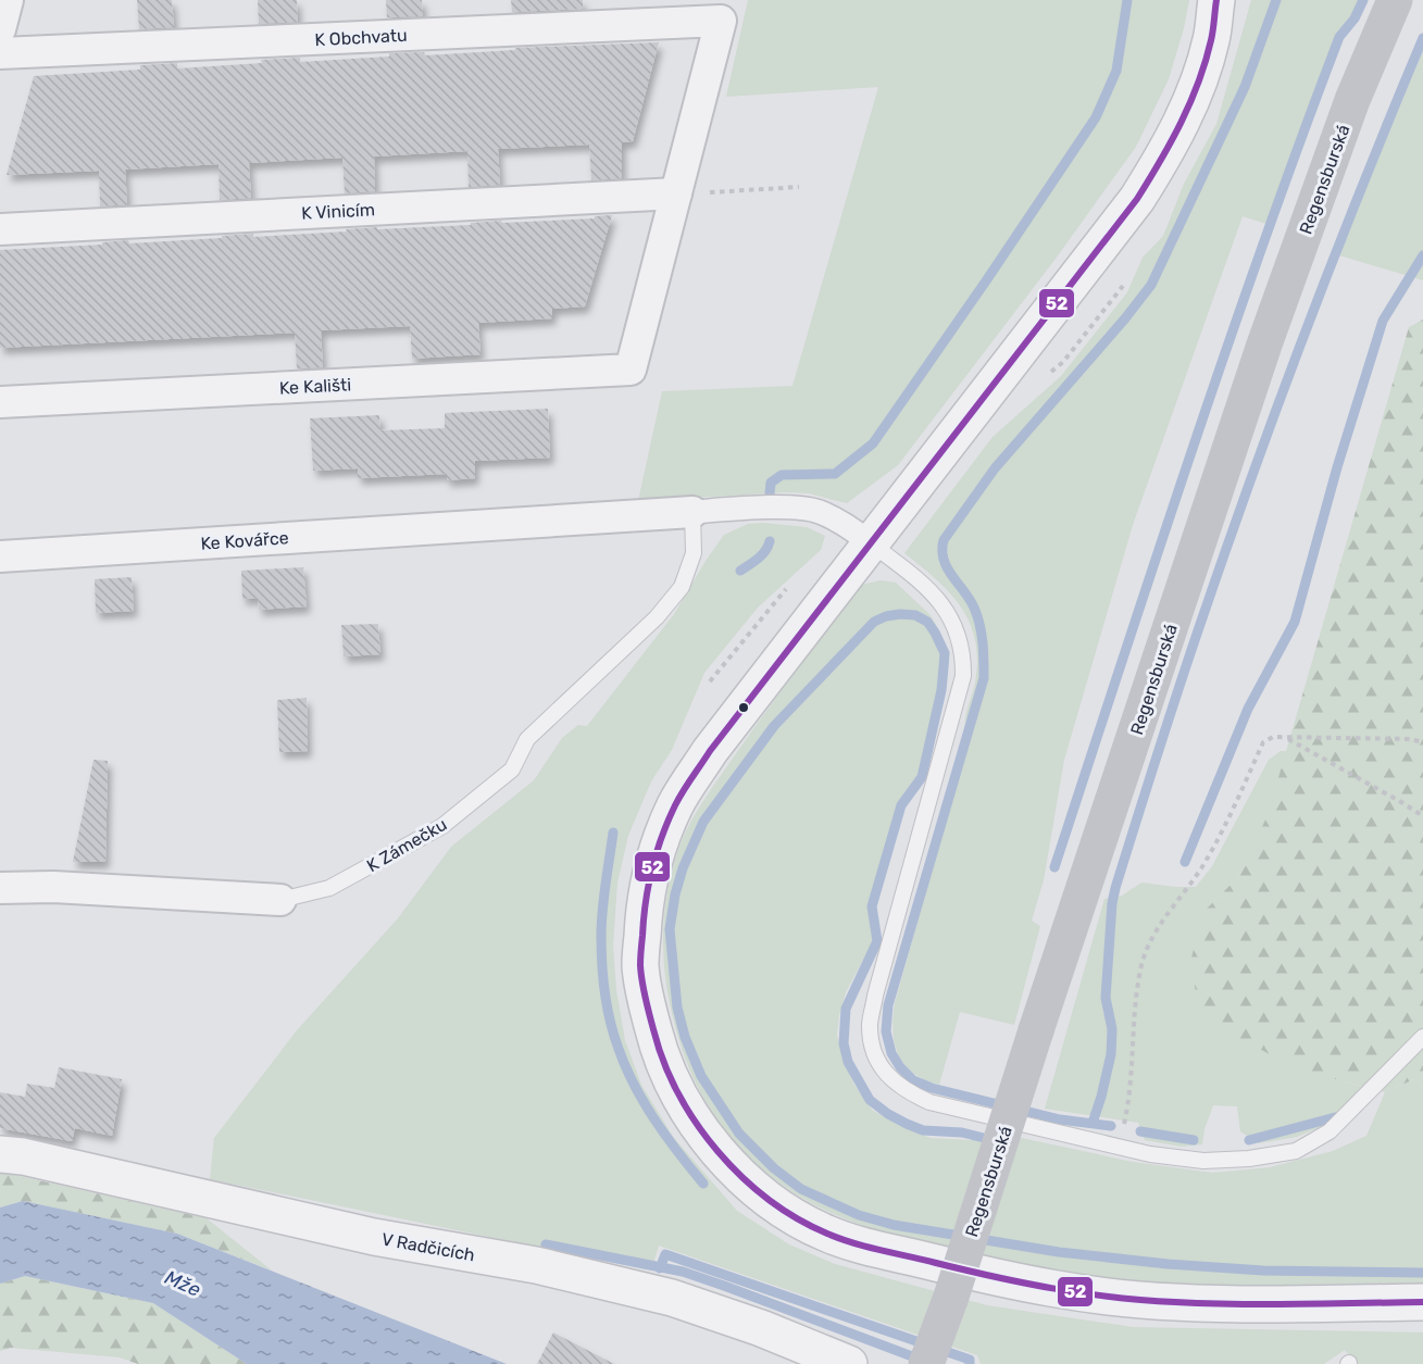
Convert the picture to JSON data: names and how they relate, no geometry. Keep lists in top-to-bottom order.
{
  "streets": {
    "main road": ["Regensburská"],
    "street": [
      "K Obchvatu",
      "K Vinicím",
      "Ke Kališti",
      "Ke Kovářce",
      "K Zámečku",
      "V Radčicích"
    ]
  },
  "crossings": [
    ["K Obchvatu", "K Vinicím"],
    ["K Obchvatu", "Ke Kališti"],
    ["K Vinicím", "Ke Kališti"],
    ["Ke Kovářce", "K Zámečku"]
  ],
  "water": ["Mže"],
  "lines": ["transit line 52"]
}
